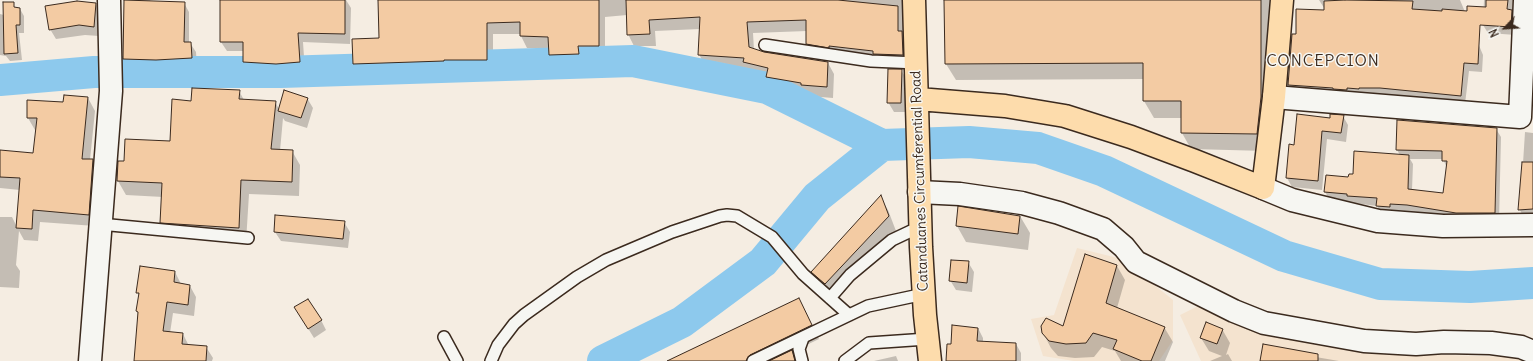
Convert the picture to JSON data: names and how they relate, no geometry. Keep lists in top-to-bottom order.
{
  "streets": {
    "main road": ["Catanduanes Circumferential Road"]
  },
  "districts": ["CONCEPCION"],
  "north": "bottom left"
}
